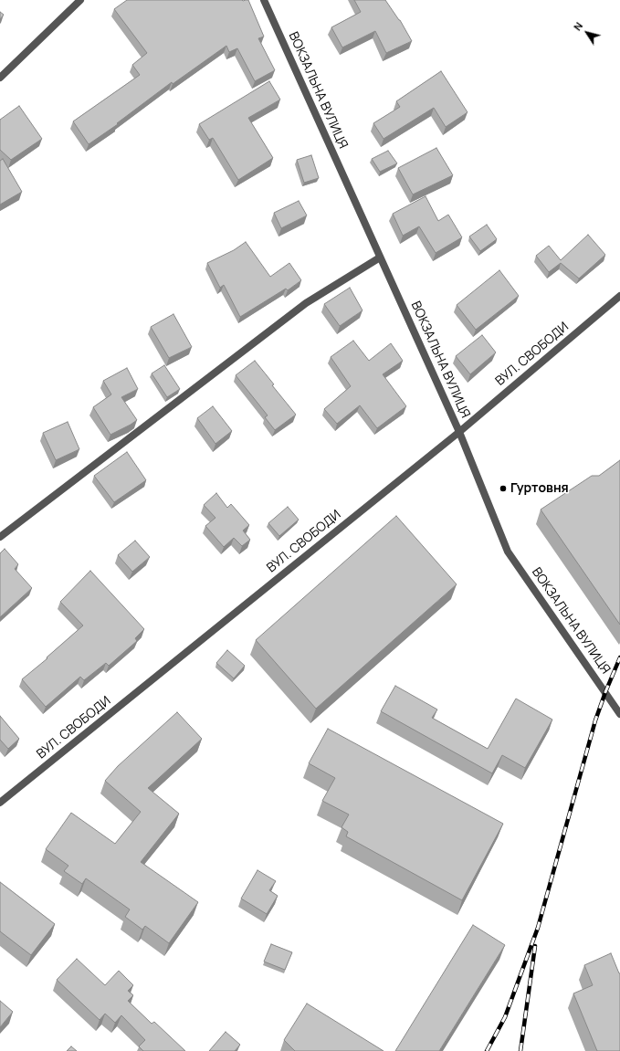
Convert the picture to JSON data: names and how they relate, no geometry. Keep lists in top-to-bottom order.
{
  "streets": {
    "street": ["ВОКЗАЛЬНА ВУЛИЦЯ", "ВУЛ. СВОБОДИ"]
  },
  "crossings": [
    ["ВОКЗАЛЬНА ВУЛИЦЯ", "ВУЛ. СВОБОДИ"]
  ],
  "places": ["Гуртовня"],
  "north": "top left"
}
